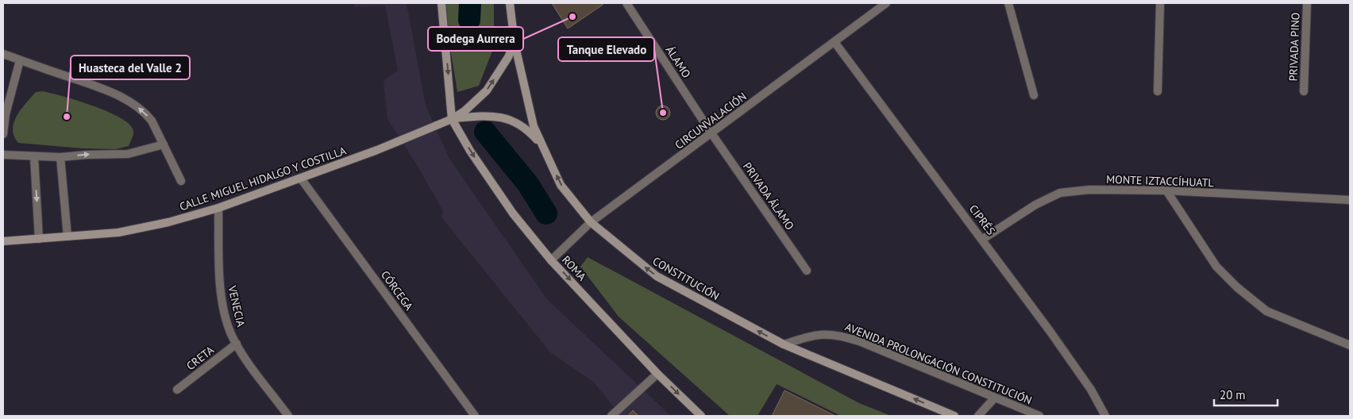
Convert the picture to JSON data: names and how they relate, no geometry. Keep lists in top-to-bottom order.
{
  "streets": {
    "street": [
      "PRIVADA PINO",
      "ÁLAMO",
      "CIRCUNVALACIÓN",
      "CALLE MIGUEL HIDALGO Y COSTILLA",
      "MONTE IZTACCÍHUATL",
      "PRIVADA ÁLAMO",
      "CIPRÉS",
      "ROMA",
      "CONSTITUCIÓN",
      "CÓRCEGA",
      "VENECIA",
      "CRETA",
      "AVENIDA PROLONGACIÓN CONSTITUCIÓN"
    ]
  },
  "crossings": [
    ["ÁLAMO", "CIRCUNVALACIÓN"],
    ["ÁLAMO", "PRIVADA ÁLAMO"],
    ["CIRCUNVALACIÓN", "PRIVADA ÁLAMO"],
    ["CIRCUNVALACIÓN", "CIPRÉS"],
    ["CIRCUNVALACIÓN", "ROMA"],
    ["CIRCUNVALACIÓN", "CONSTITUCIÓN"],
    ["CALLE MIGUEL HIDALGO Y COSTILLA", "ROMA"],
    ["CALLE MIGUEL HIDALGO Y COSTILLA", "CÓRCEGA"],
    ["CALLE MIGUEL HIDALGO Y COSTILLA", "VENECIA"],
    ["MONTE IZTACCÍHUATL", "CIPRÉS"],
    ["CONSTITUCIÓN", "AVENIDA PROLONGACIÓN CONSTITUCIÓN"],
    ["VENECIA", "CRETA"]
  ],
  "one_way": ["ROMA", "CONSTITUCIÓN"],
  "places": ["Bodega Aurrera", "Tanque Elevado", "Huasteca del Valle 2"],
  "scale_bar": "20 m"
}
